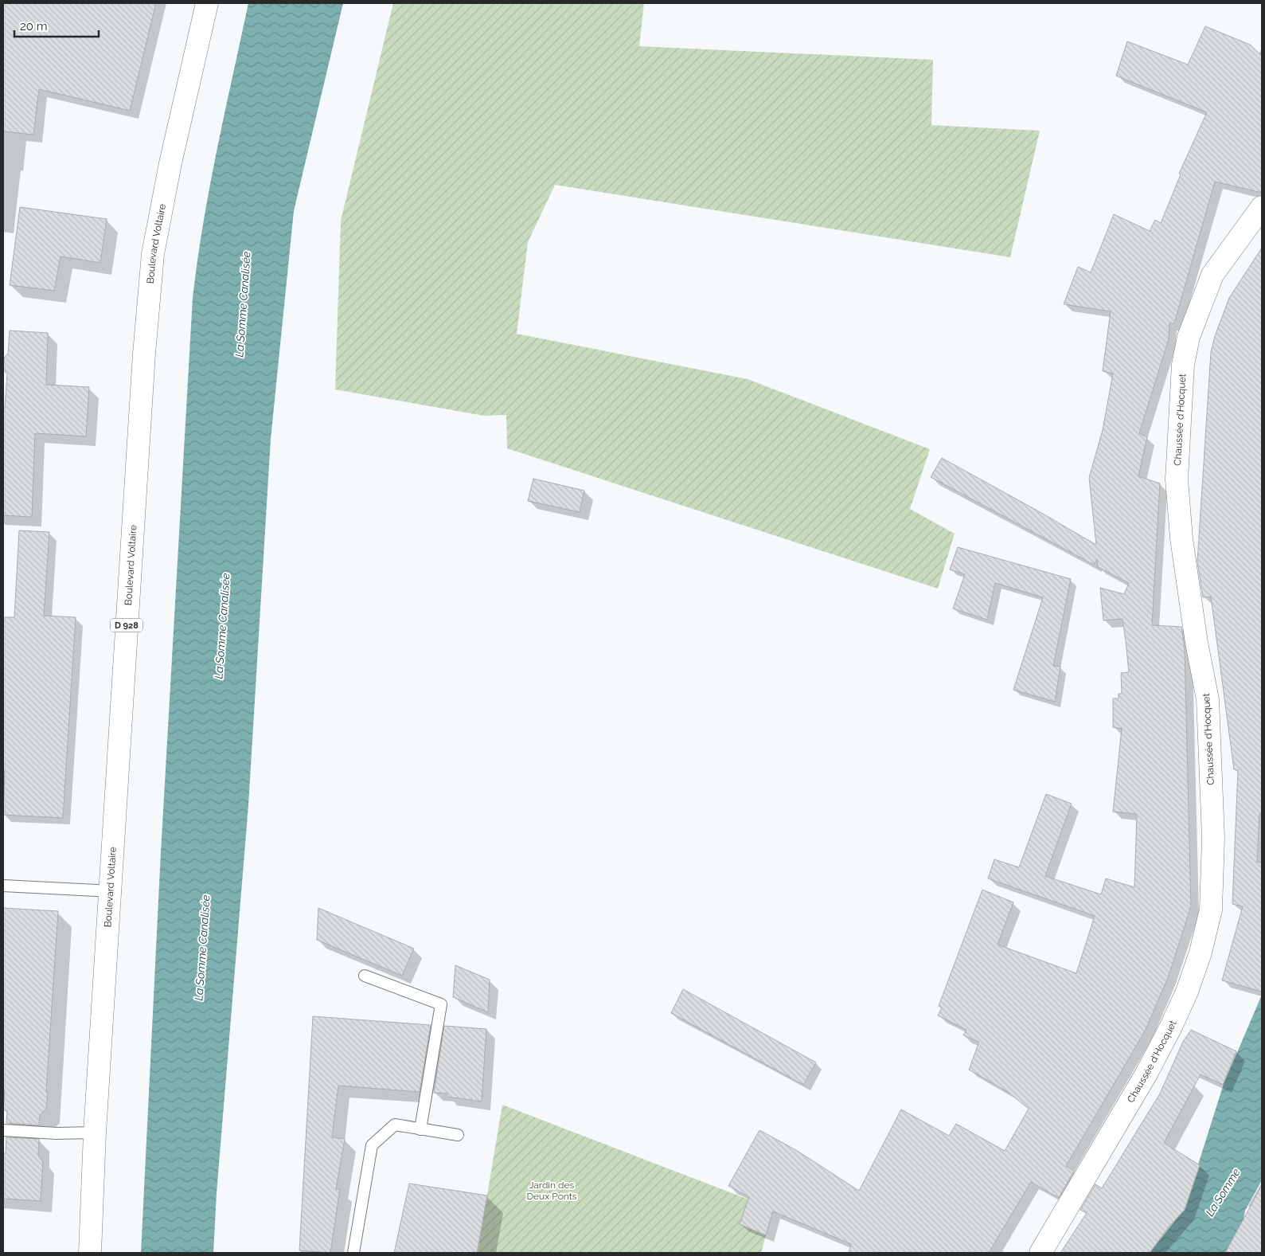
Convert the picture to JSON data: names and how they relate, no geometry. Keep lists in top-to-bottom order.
{
  "streets": {
    "main road": ["Boulevard Voltaire", "Chaussée d'Hocquet", "D 928"]
  },
  "water": ["La Somme Canalisée", "La Somme"],
  "parks": ["Jardin des Deux Ponts"],
  "scale_bar": "20 m"
}
